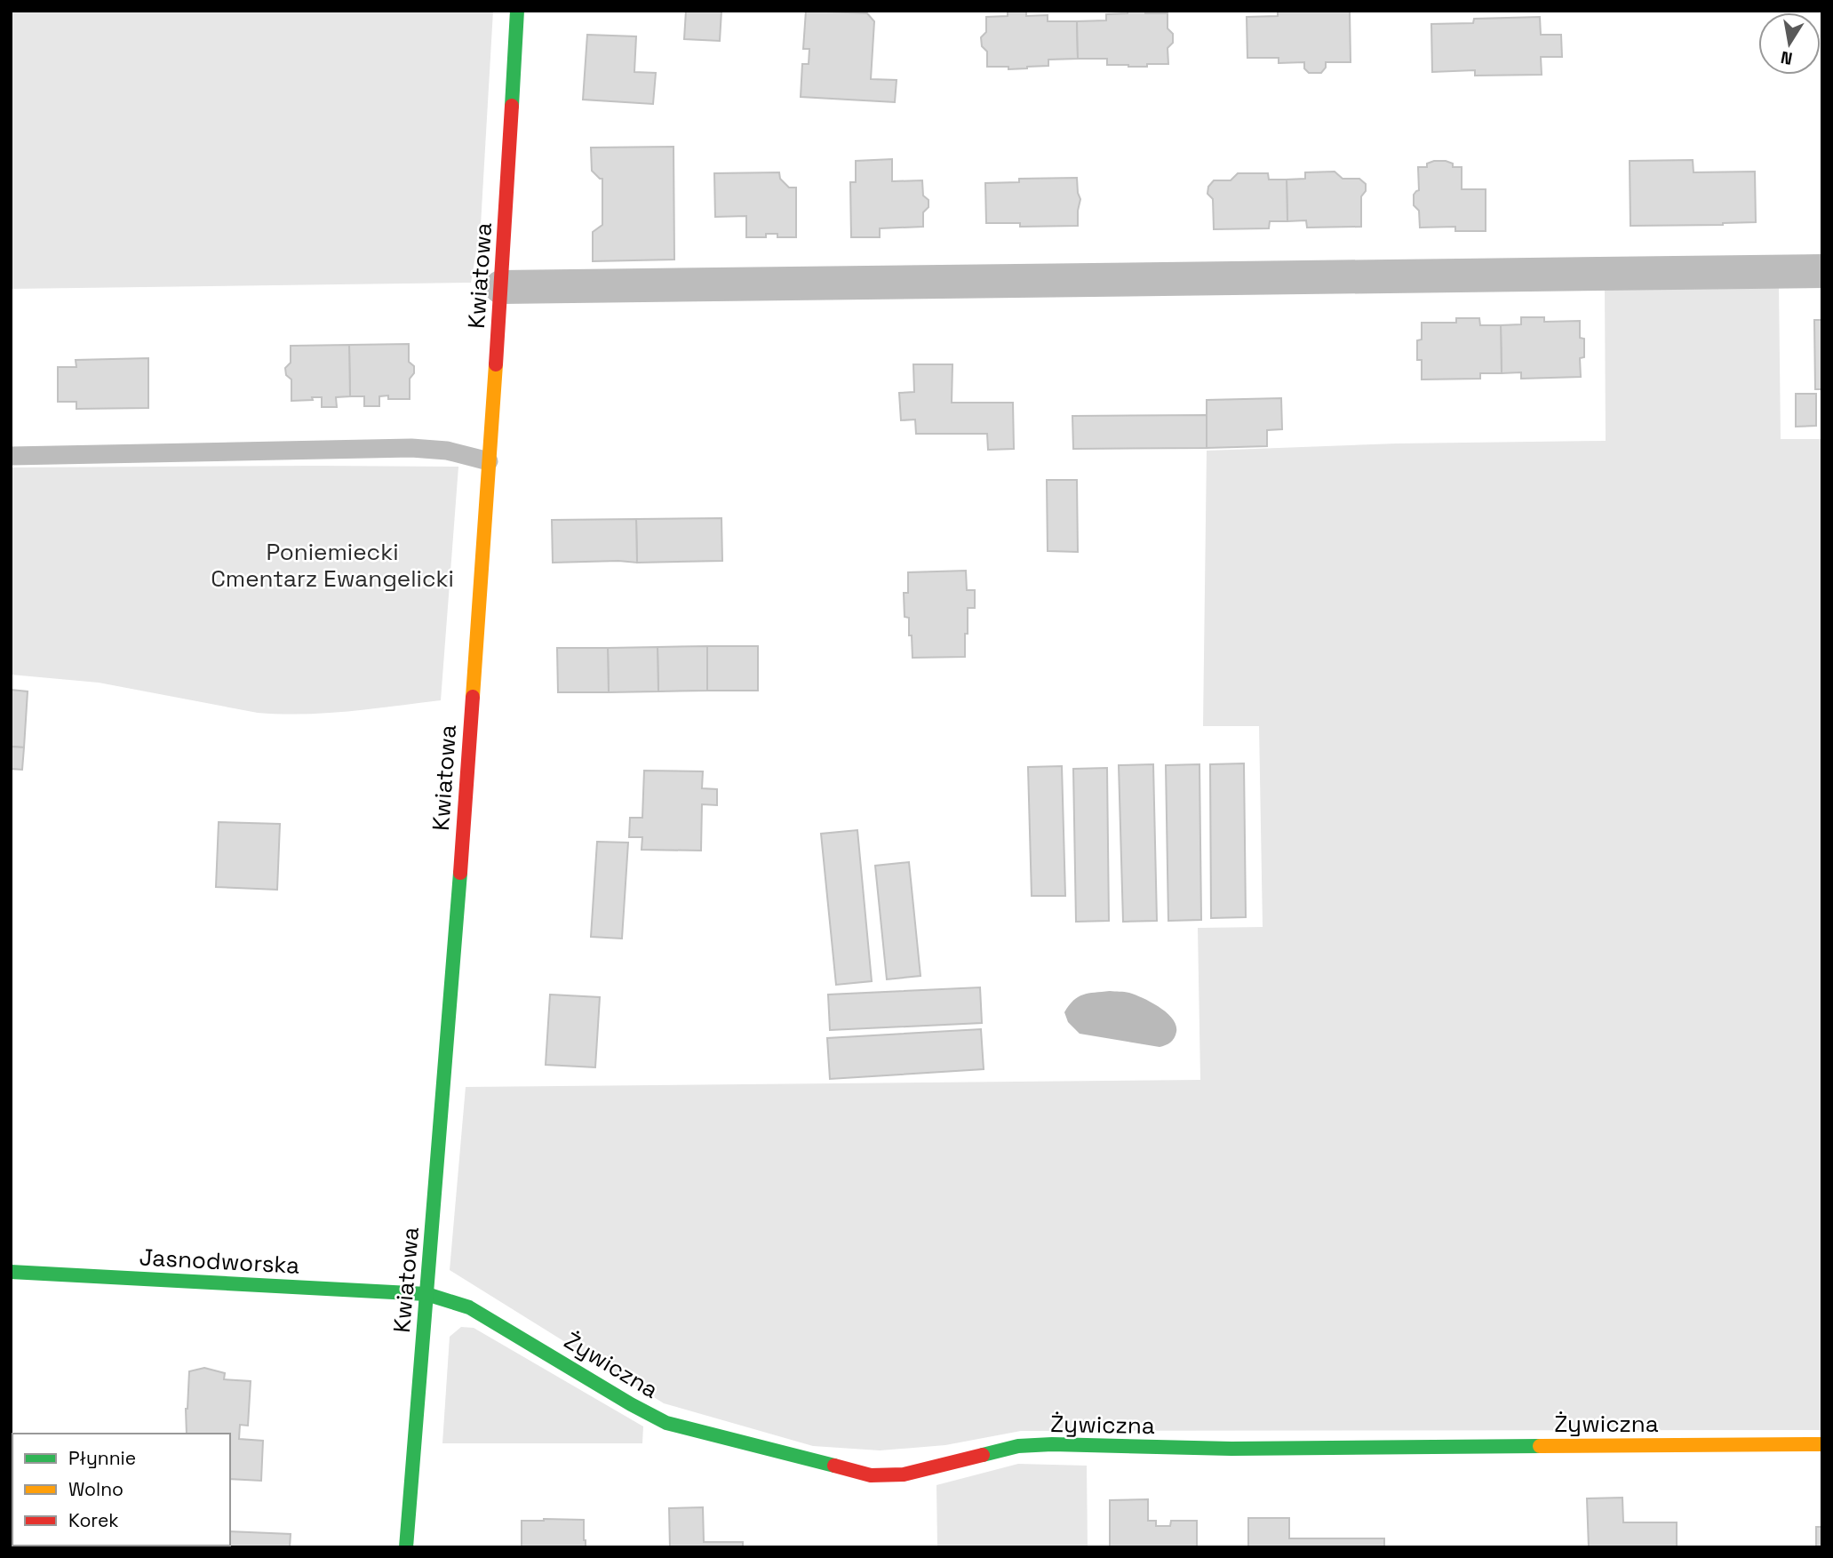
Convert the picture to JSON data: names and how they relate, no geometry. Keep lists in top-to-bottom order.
{
  "streets": {
    "street": ["Kwiatowa", "Jasnodworska", "Żywiczna"]
  },
  "crossings": [
    ["Kwiatowa", "Jasnodworska"],
    ["Kwiatowa", "Żywiczna"],
    ["Jasnodworska", "Żywiczna"]
  ],
  "parks": ["Poniemiecki Cmentarz Ewangelicki"],
  "legend": ["Płynnie", "Wolno", "Korek"],
  "north": "bottom"
}
